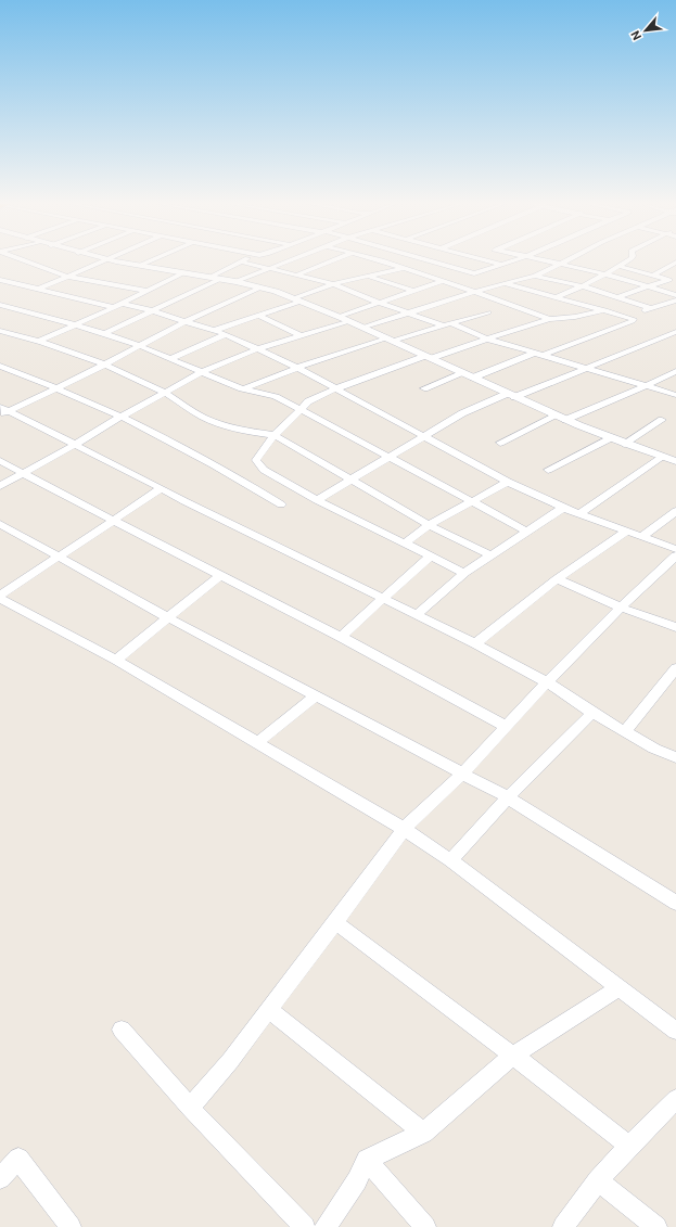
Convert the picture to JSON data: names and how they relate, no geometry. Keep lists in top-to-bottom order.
{
  "north": "bottom left"
}
